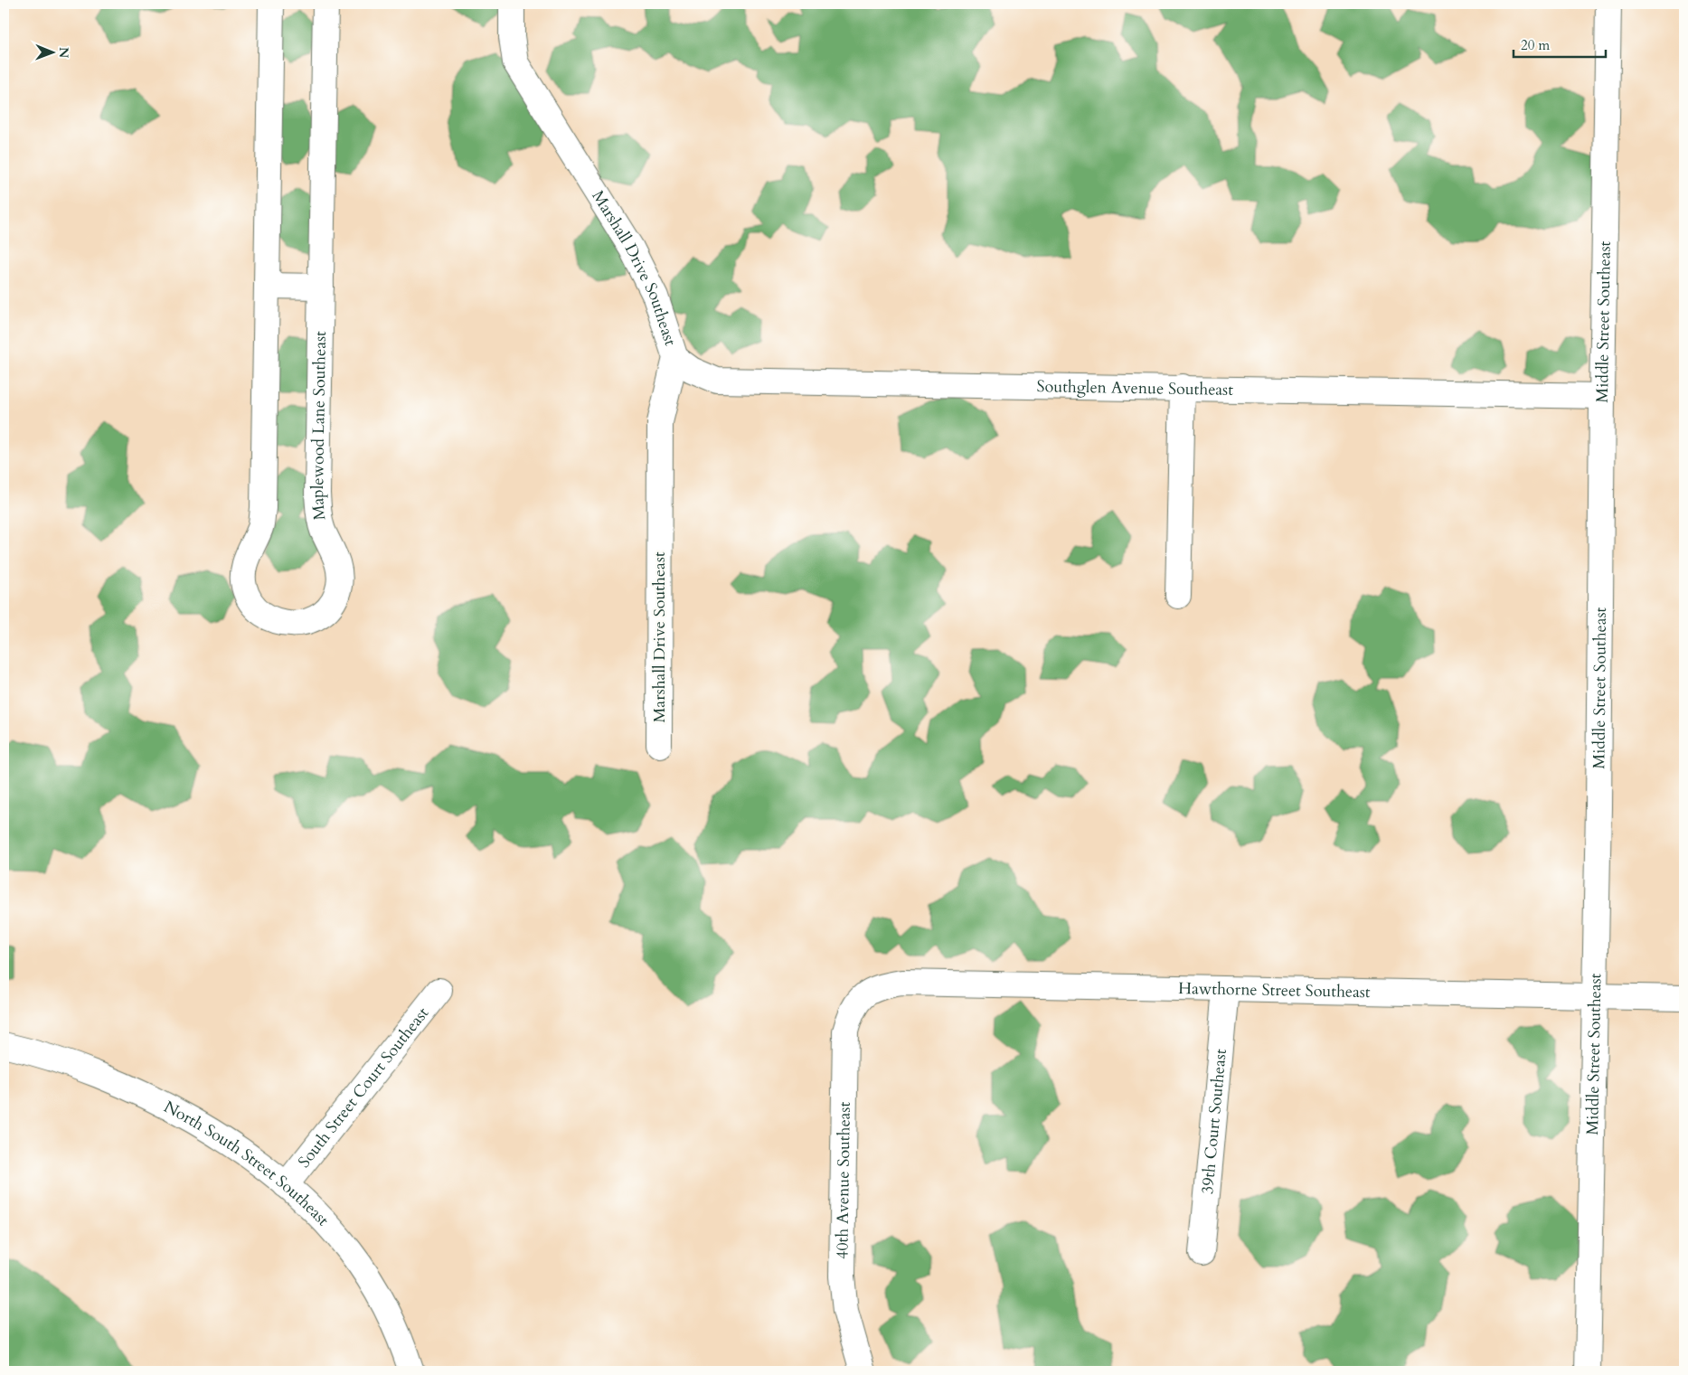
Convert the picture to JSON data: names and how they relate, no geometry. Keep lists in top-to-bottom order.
{
  "streets": {
    "street": [
      "Marshall Drive Southeast",
      "Middle Street Southeast",
      "Southglen Avenue Southeast",
      "Maplewood Lane Southeast",
      "Hawthorne Street Southeast",
      "South Street Court Southeast",
      "39th Court Southeast",
      "North South Street Southeast",
      "40th Avenue Southeast"
    ]
  },
  "crossings": [
    ["Marshall Drive Southeast", "Southglen Avenue Southeast"],
    ["Middle Street Southeast", "Southglen Avenue Southeast"],
    ["Middle Street Southeast", "Hawthorne Street Southeast"],
    ["Hawthorne Street Southeast", "39th Court Southeast"],
    ["Hawthorne Street Southeast", "40th Avenue Southeast"],
    ["South Street Court Southeast", "North South Street Southeast"]
  ],
  "scale_bar": "20 m",
  "north": "right"
}
